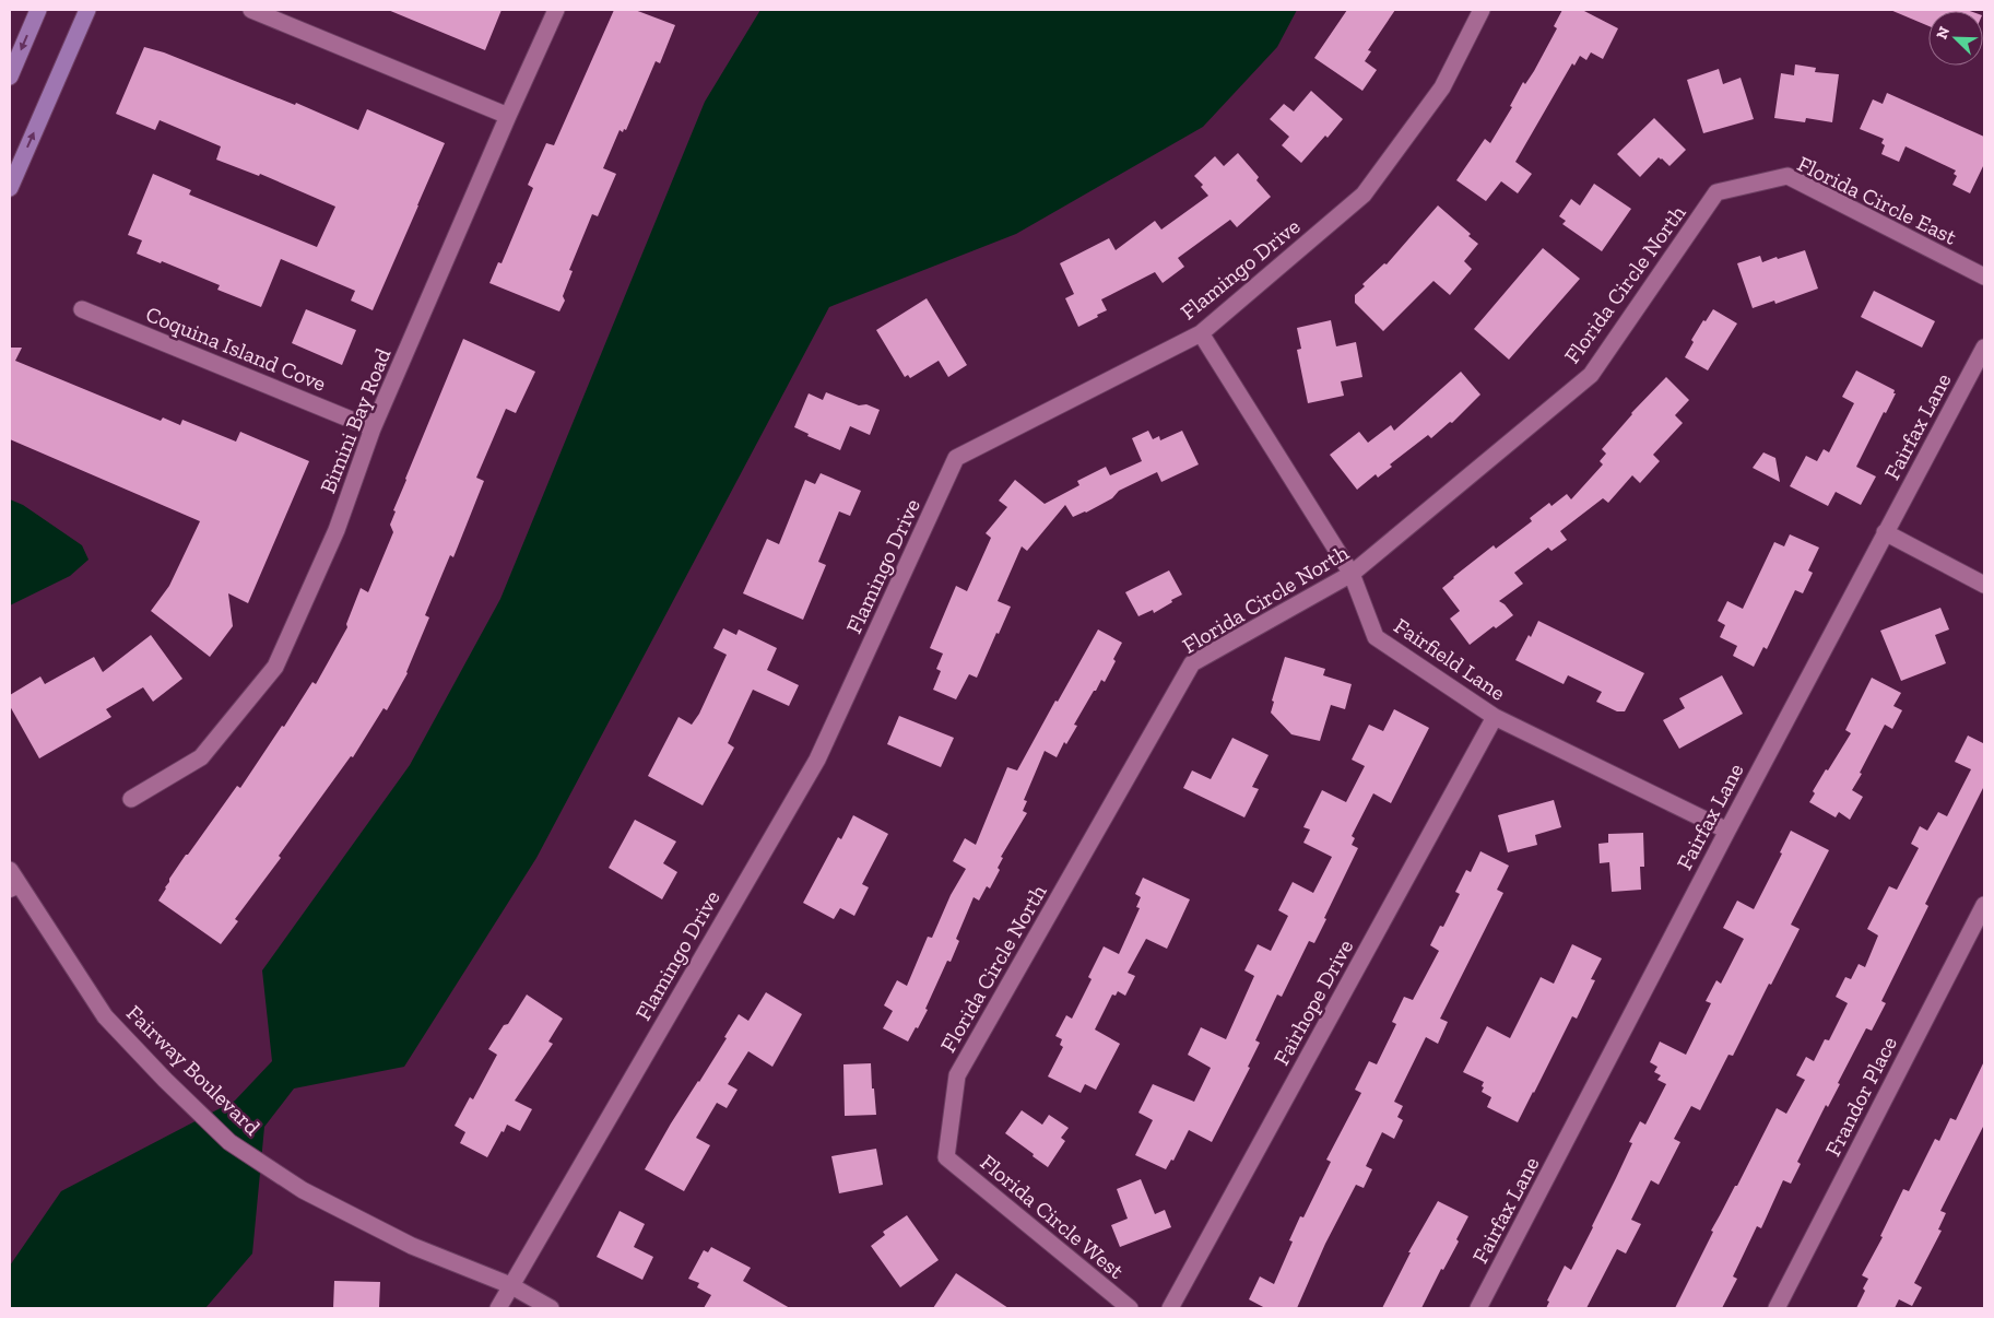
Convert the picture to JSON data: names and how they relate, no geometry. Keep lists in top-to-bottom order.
{
  "streets": {
    "street": [
      "Florida Circle East",
      "Flamingo Drive",
      "Florida Circle North",
      "Coquina Island Cove",
      "Bimini Bay Road",
      "Fairfax Lane",
      "Fairfield Lane",
      "Fairhope Drive",
      "Fairway Boulevard",
      "Frandor Place",
      "Florida Circle West"
    ]
  },
  "crossings": [
    ["Florida Circle East", "Florida Circle North"],
    ["Flamingo Drive", "Fairfield Lane"],
    ["Flamingo Drive", "Fairway Boulevard"],
    ["Florida Circle North", "Fairfield Lane"],
    ["Florida Circle North", "Florida Circle West"],
    ["Coquina Island Cove", "Bimini Bay Road"],
    ["Fairfax Lane", "Fairfield Lane"],
    ["Fairfield Lane", "Fairhope Drive"]
  ],
  "north": "top left"
}
